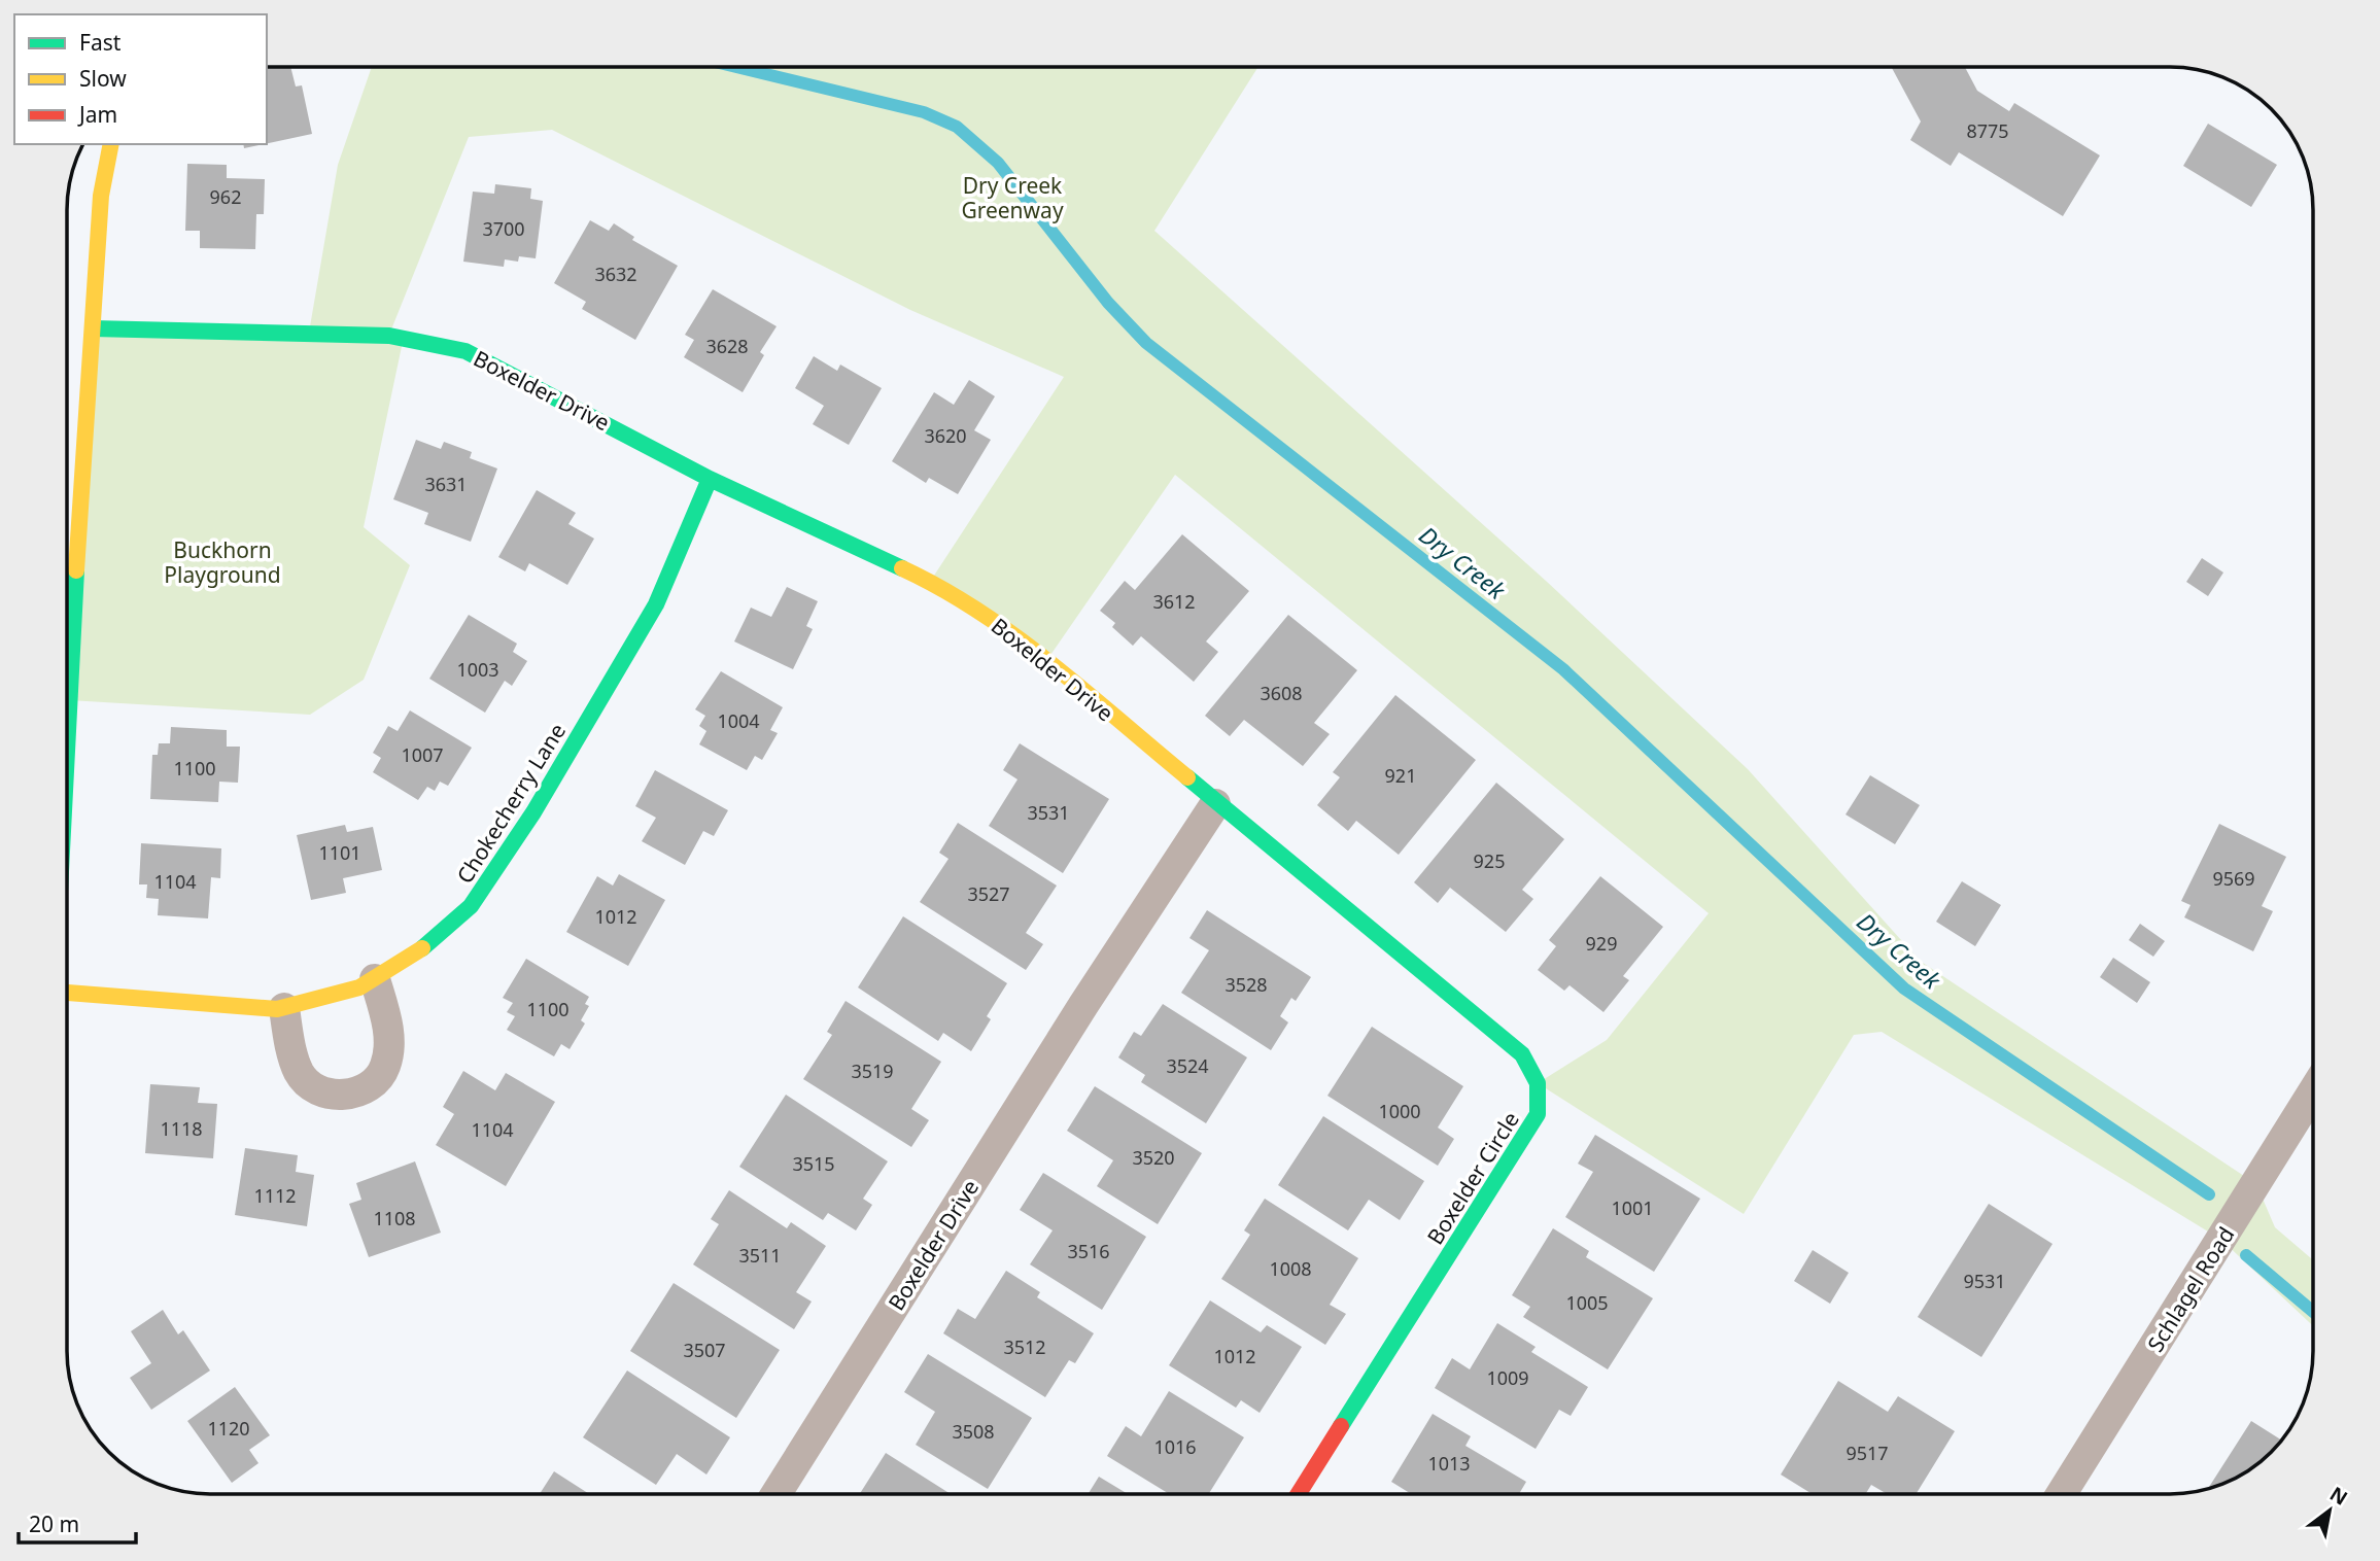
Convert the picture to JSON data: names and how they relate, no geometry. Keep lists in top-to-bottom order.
{
  "streets": {
    "street": [
      "Boxelder Drive",
      "Chokecherry Lane",
      "Boxelder Circle",
      "Schlagel Road"
    ]
  },
  "crossings": [
    ["Boxelder Drive", "Chokecherry Lane"],
    ["Boxelder Drive", "Boxelder Circle"]
  ],
  "water": ["Dry Creek"],
  "parks": ["Dry Creek Greenway", "Buckhorn Playground"],
  "house_numbers": [
    "8775",
    "962",
    "3700",
    "3632",
    "3628",
    "3620",
    "3631",
    "3612",
    "1003",
    "3608",
    "1004",
    "1007",
    "1100",
    "921",
    "3531",
    "1101",
    "925",
    "9569",
    "1104",
    "3527",
    "1012",
    "929",
    "3528",
    "1100",
    "3524",
    "3519",
    "1000",
    "1118",
    "1104",
    "3520",
    "3515",
    "1112",
    "1001",
    "1108",
    "3516",
    "3511",
    "1008",
    "9531",
    "1005",
    "3512",
    "3507",
    "1012",
    "1009",
    "1120",
    "3508",
    "1016",
    "9517",
    "1013"
  ],
  "legend": ["Fast", "Slow", "Jam"],
  "scale_bar": "20 m",
  "north": "top right"
}
